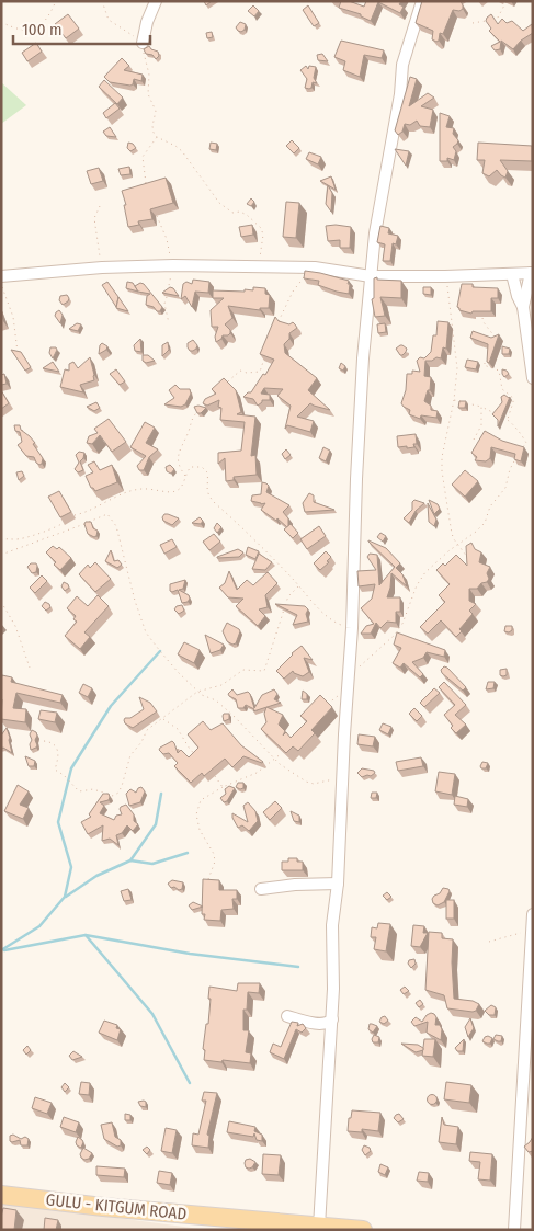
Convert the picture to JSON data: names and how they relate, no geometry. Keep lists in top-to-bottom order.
{
  "streets": {
    "main road": ["GULU - KITGUM ROAD"]
  },
  "scale_bar": "100 m"
}
